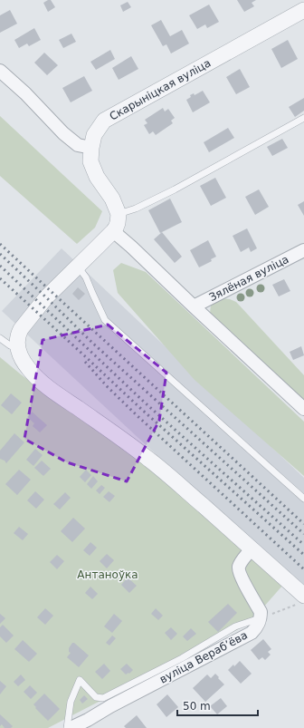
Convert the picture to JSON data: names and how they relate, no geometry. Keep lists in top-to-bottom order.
{
  "streets": {
    "street": ["Скарыніцкая вуліца", "Зялёная вуліца", "вуліца Верабʼёва"]
  },
  "parks": ["Антаноўка"],
  "scale_bar": "50 m"
}
